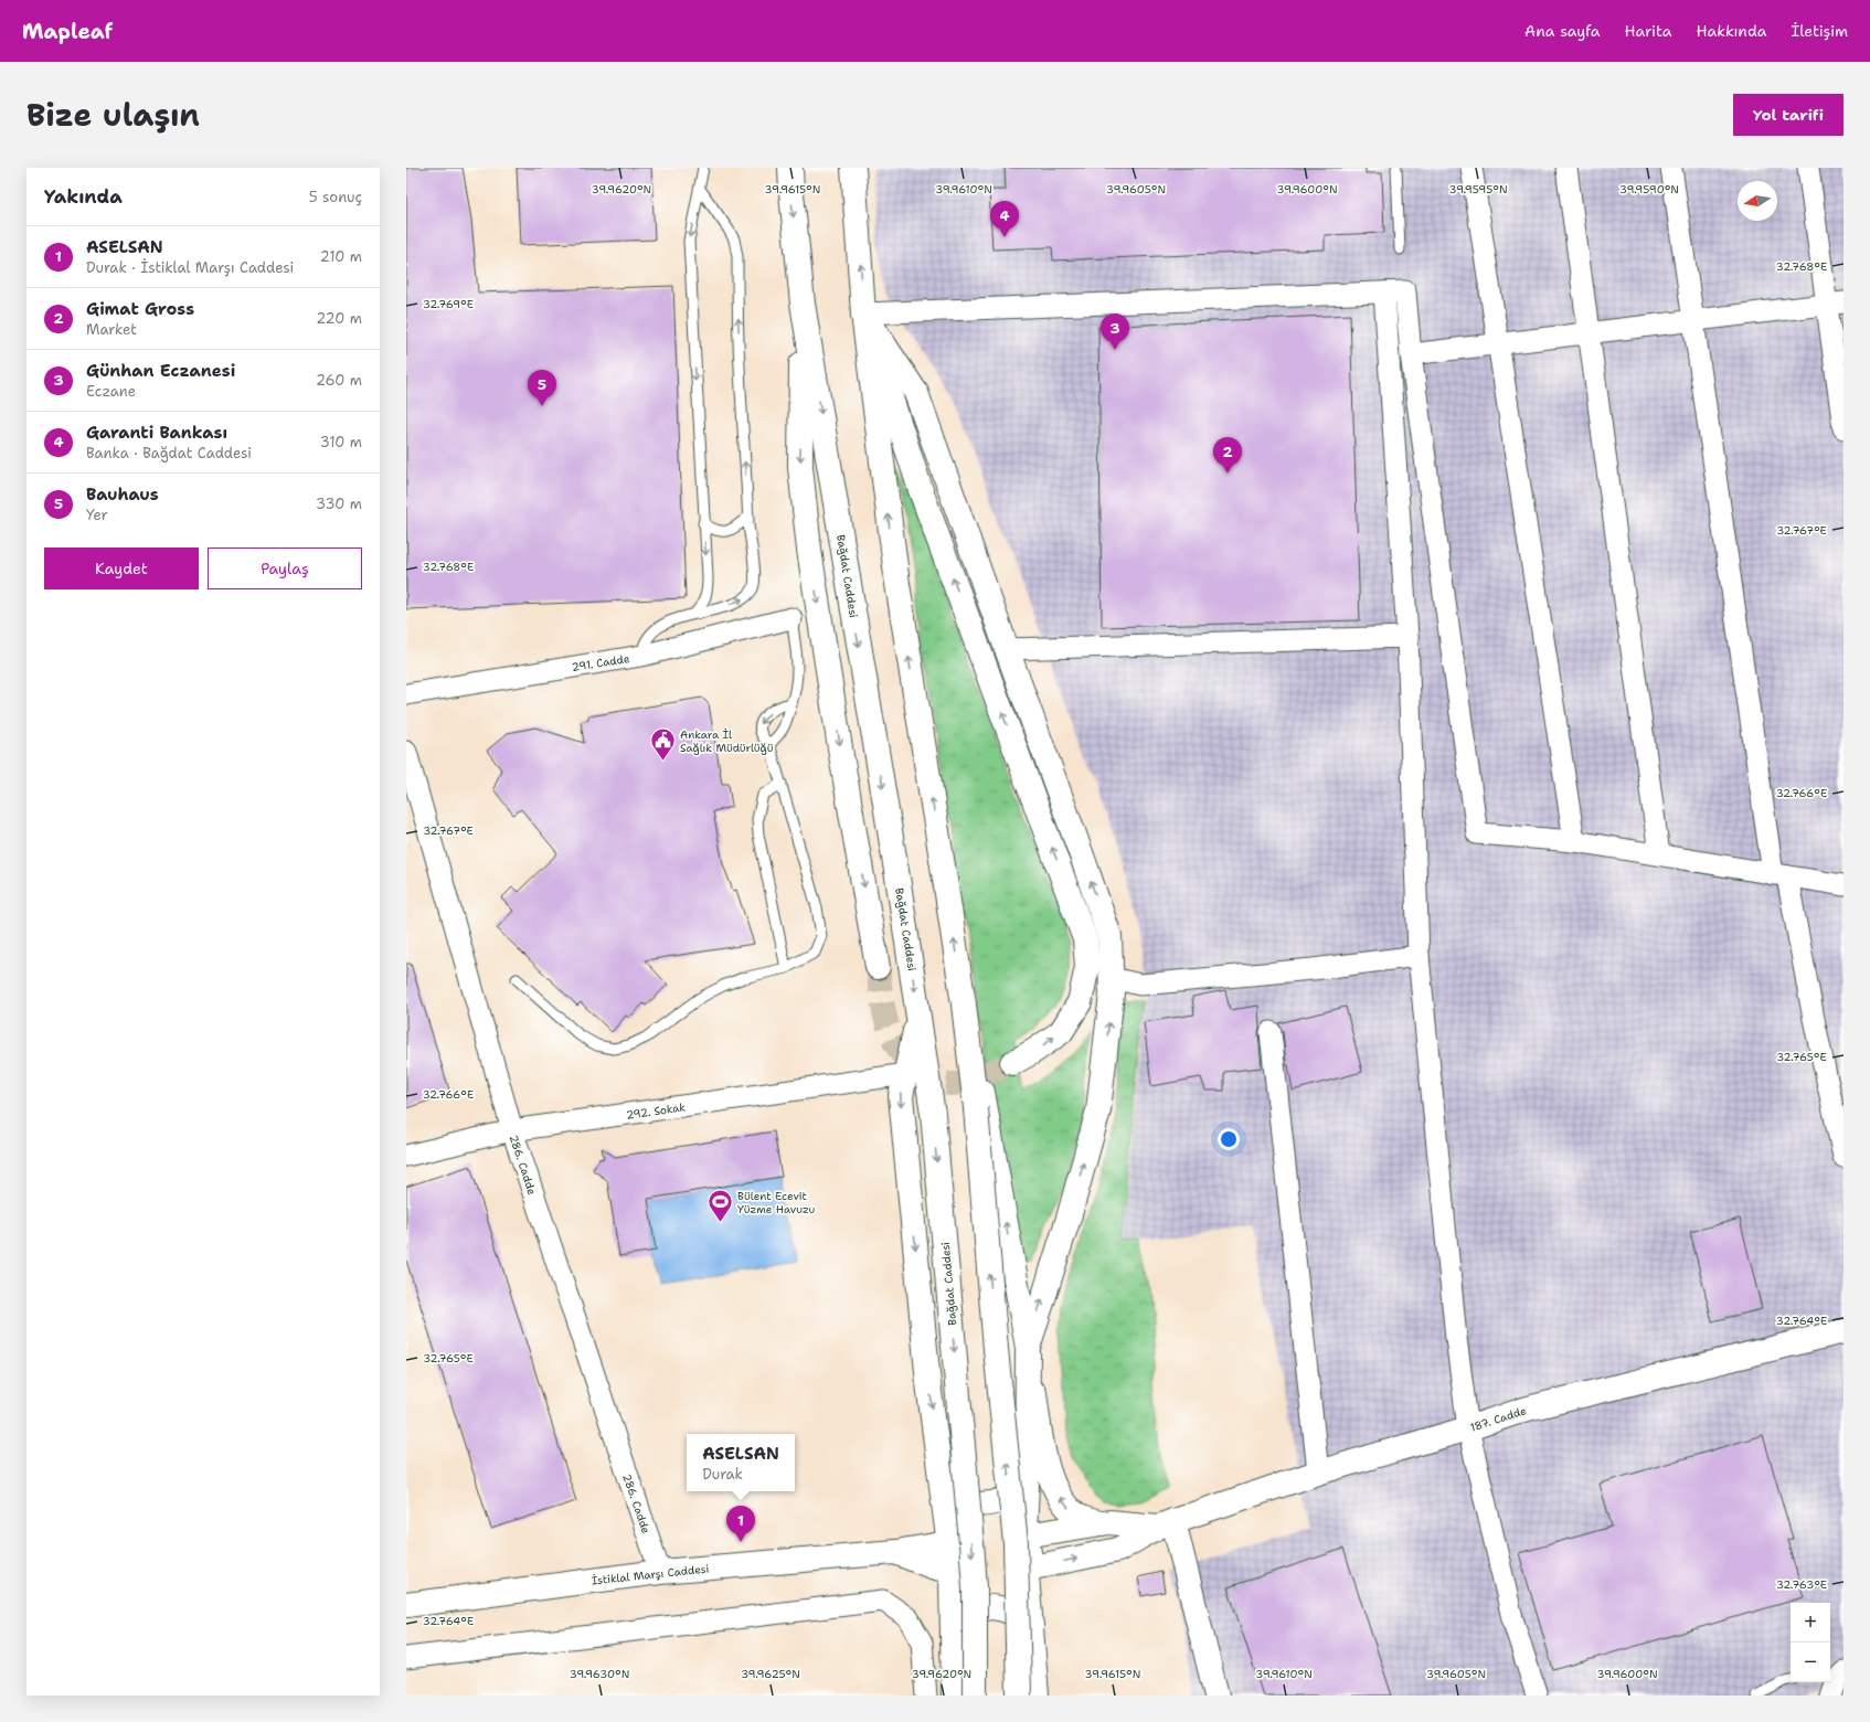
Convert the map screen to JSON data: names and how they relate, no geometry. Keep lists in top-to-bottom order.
{
  "streets": {
    "main road": ["Bağdat Caddesi", "187. Cadde", "İstiklal Marşı Caddesi"],
    "street": ["291. Cadde", "292. Sokak", "286. Cadde"]
  },
  "crossings": [
    ["292. Sokak", "286. Cadde"],
    ["286. Cadde", "İstiklal Marşı Caddesi"]
  ],
  "places": {
    "public building": ["Ankara İl Sağlık Müdürlüğü"],
    "sports": ["Bülent Ecevit Yüzme Havuzu"]
  },
  "north": "left",
  "page": {
    "header": "Mapleaf",
    "nav": [
      "Ana sayfa",
      "Harita",
      "Hakkında",
      "İletişim"
    ],
    "title": "Bize ulaşın",
    "buttons": [
      "Yol tarifi",
      ["Kaydet", "Paylaş"]
    ],
    "heading": ["Yakında", "5 sonuç"],
    "pins": [
      "4",
      "3",
      "5",
      "2",
      "1"
    ],
    "list": [
      {
        "mark": "1",
        "name": "ASELSAN",
        "note": "Durak · İstiklal Marşı Caddesi",
        "value": "210 m"
      },
      {
        "mark": "2",
        "name": "Gimat Gross",
        "note": "Market",
        "value": "220 m"
      },
      {
        "mark": "3",
        "name": "Günhan Eczanesi",
        "note": "Eczane",
        "value": "260 m"
      },
      {
        "mark": "4",
        "name": "Garanti Bankası",
        "note": "Banka · Bağdat Caddesi",
        "value": "310 m"
      },
      {
        "mark": "5",
        "name": "Bauhaus",
        "note": "Yer",
        "value": "330 m"
      }
    ],
    "popup": ["ASELSAN", "Durak"],
    "map_buttons": ["+", "−"]
  },
  "coordinates": [
    "39.9620°N",
    "39.9615°N",
    "39.9610°N",
    "39.9605°N",
    "39.9600°N",
    "39.9595°N",
    "39.9590°N",
    "32.768°E",
    "32.769°E",
    "32.767°E",
    "32.766°E",
    "32.765°E",
    "32.764°E",
    "32.763°E",
    "39.9630°N",
    "39.9625°N"
  ]
}
